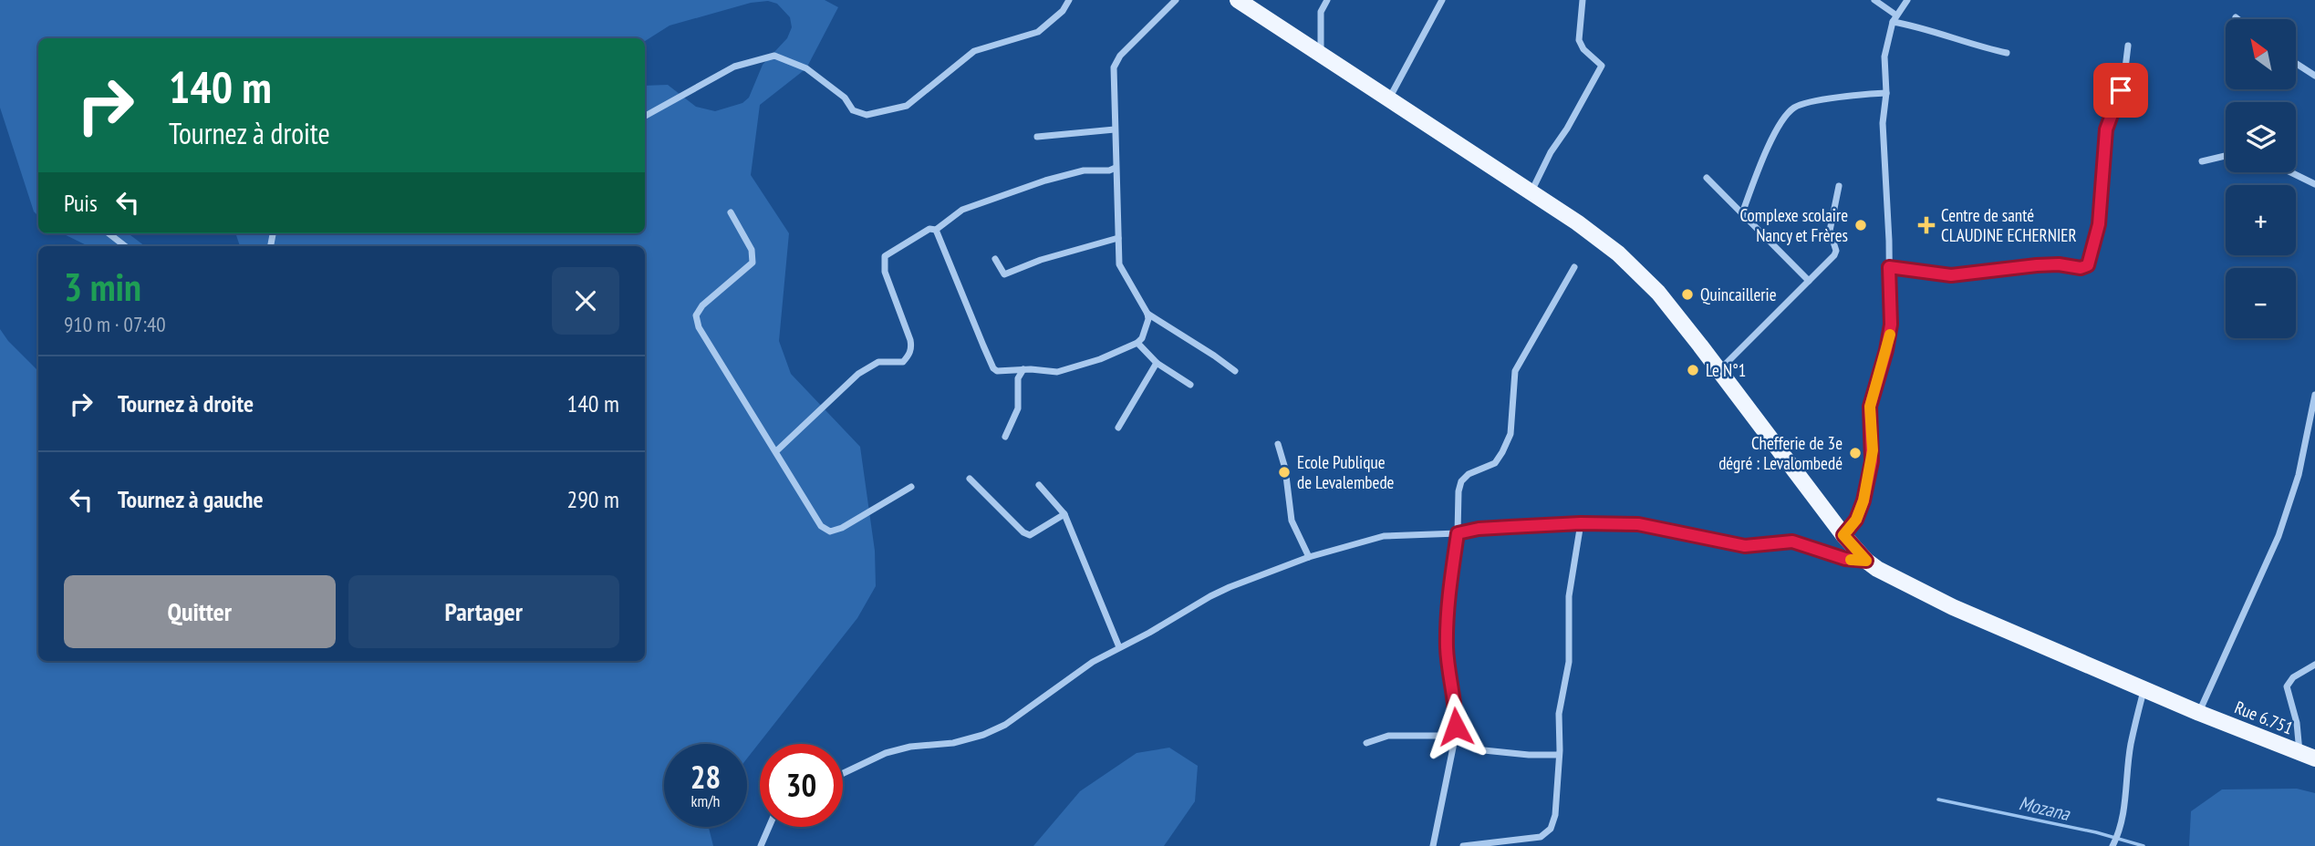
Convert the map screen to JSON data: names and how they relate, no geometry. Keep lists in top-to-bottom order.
{
  "streets": {
    "main road": ["Rue 6.751"]
  },
  "water": ["Mozana"],
  "places": {
    "other": [
      "Complexe scolaire Nancy et Frères",
      "Quincaillerie",
      "Le N°1",
      "Chefferie de 3e dégré : Levalombedé",
      "Ecole Publique de Levalembede"
    ],
    "health": ["Centre de santé CLAUDINE ECHERNIER"]
  },
  "north": "top left",
  "page": {
    "map_buttons": ["+", "−"],
    "turn": ["140 m", "Tournez à droite"],
    "then": "Puis",
    "heading": ["3 min", "910 m · 07:40"],
    "list": [
      {
        "name": "Tournez à droite",
        "value": "140 m"
      },
      {
        "name": "Tournez à gauche",
        "value": "290 m"
      }
    ],
    "buttons": ["Quitter", "Partager"],
    "speed": "28 km/h",
    "limit": "30"
  }
}
